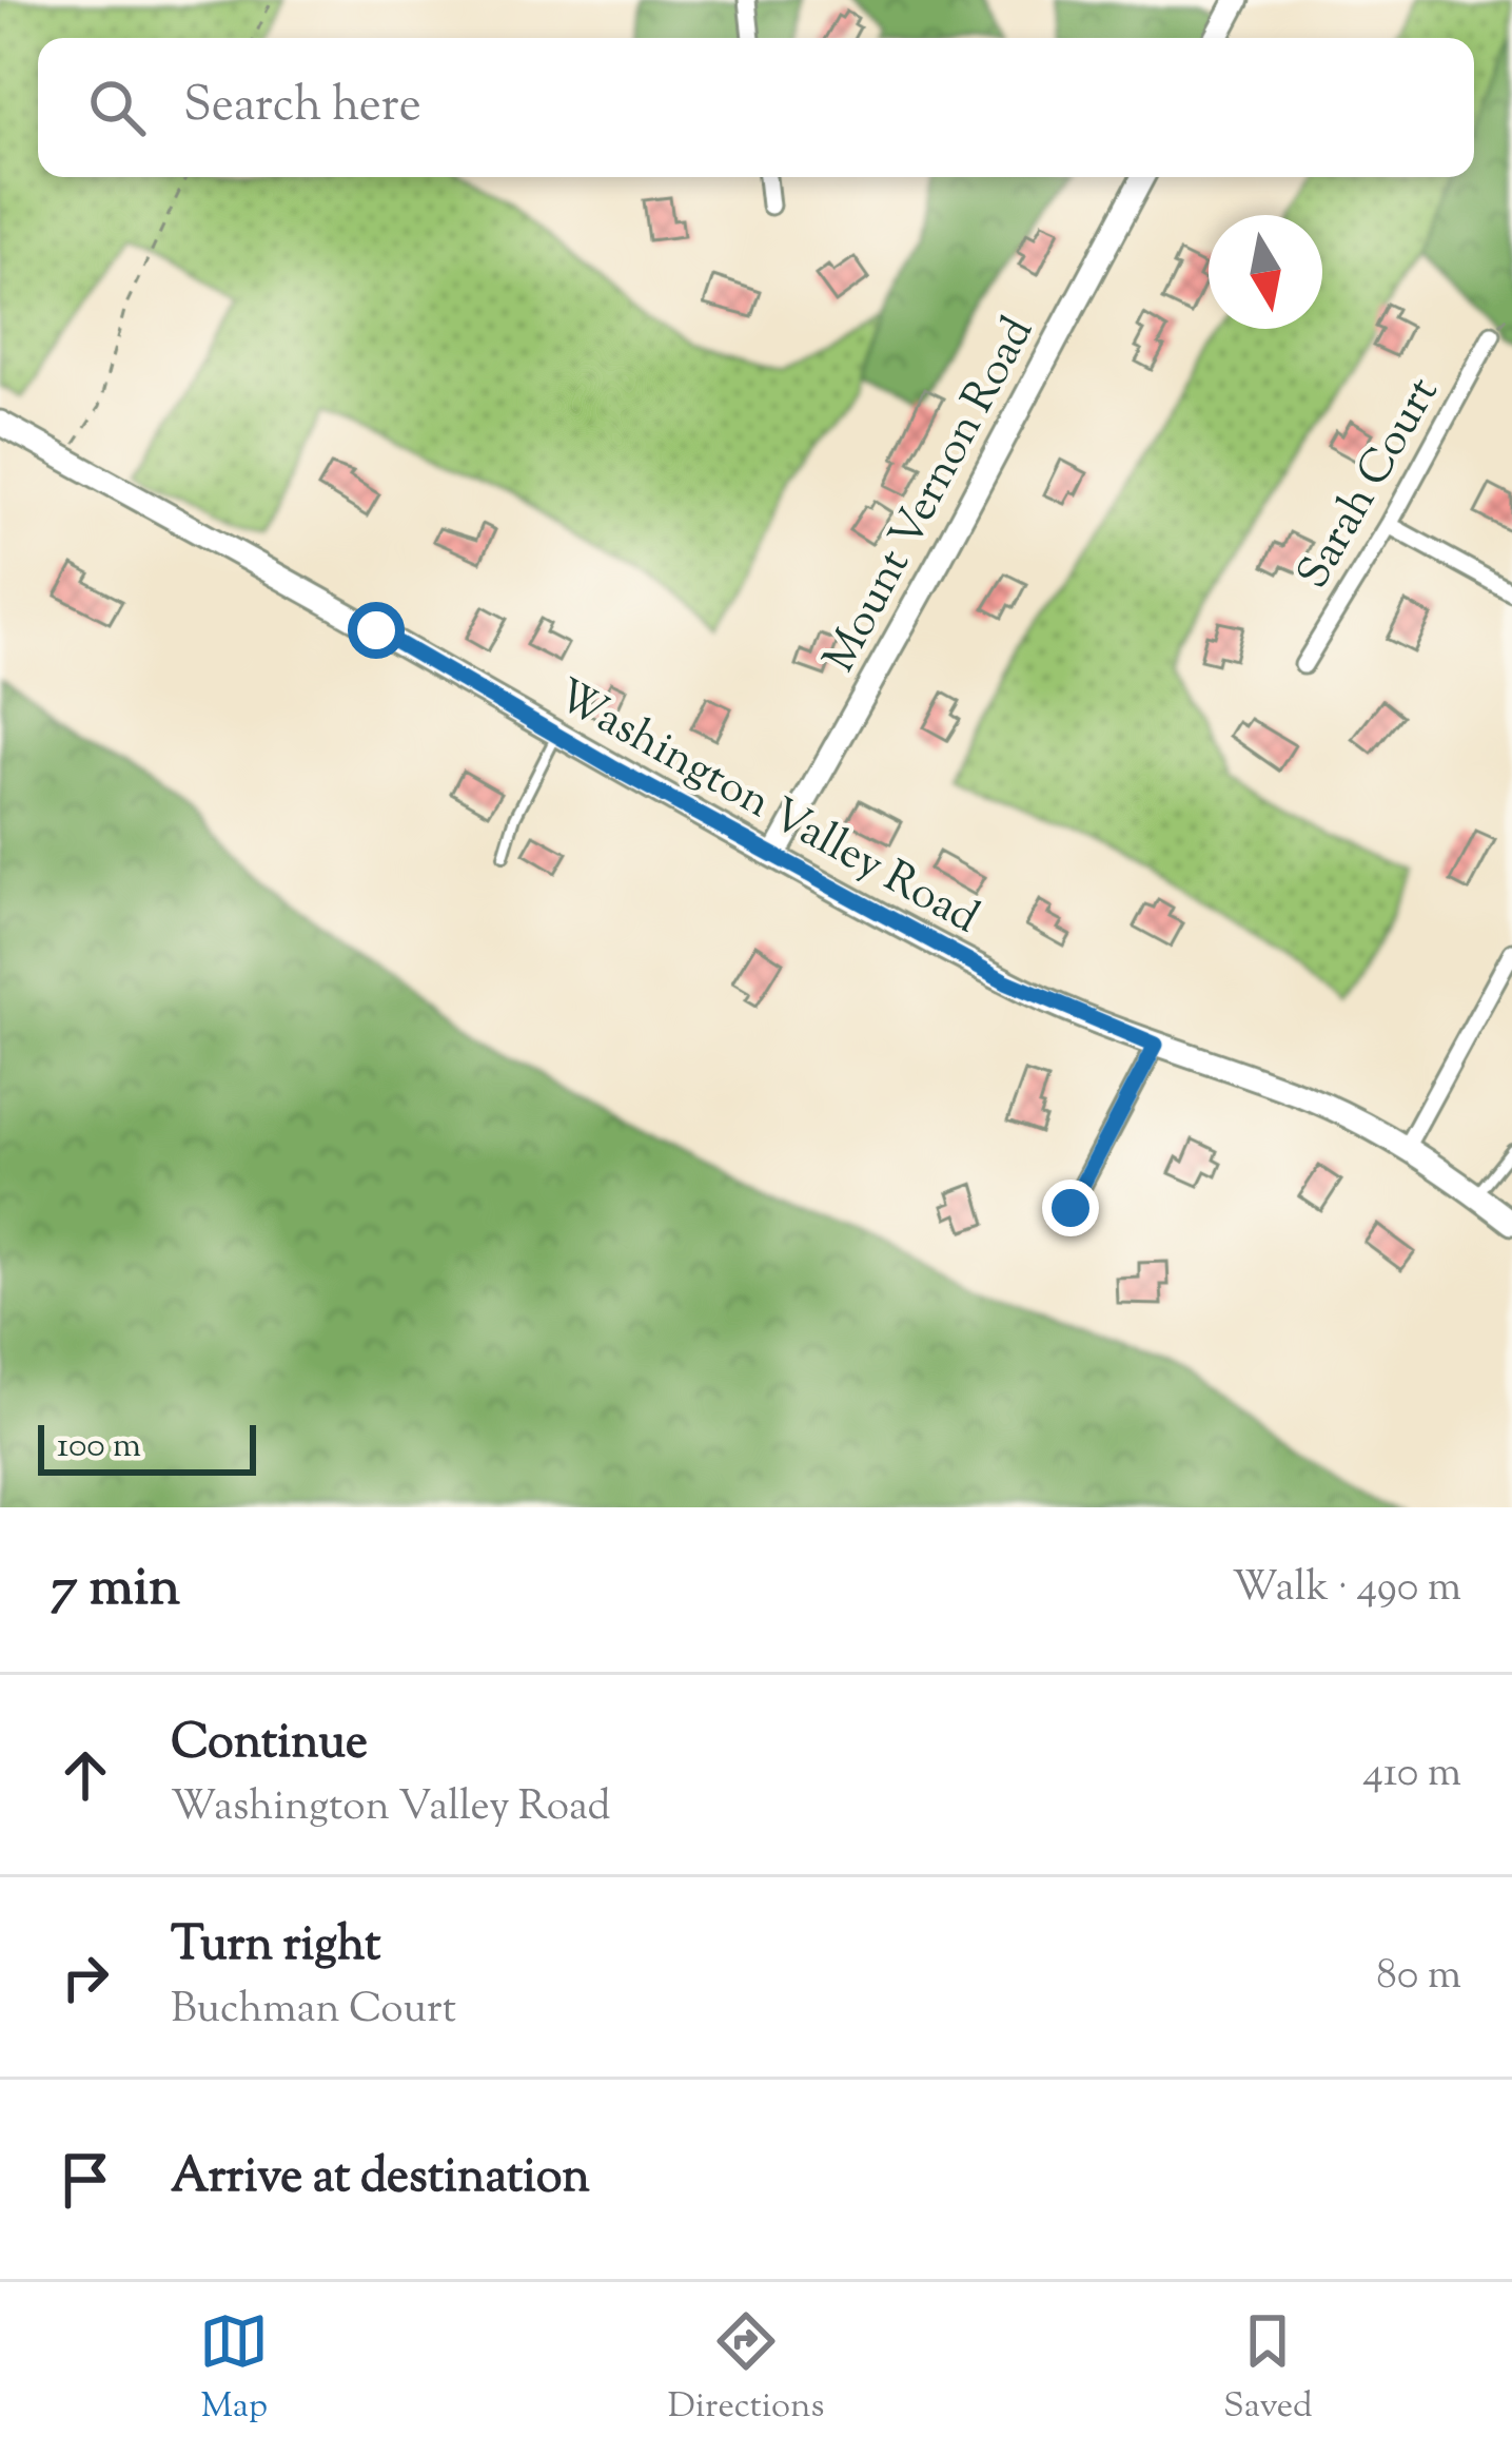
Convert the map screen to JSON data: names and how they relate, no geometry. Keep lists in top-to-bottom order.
{
  "streets": {
    "street": ["Sarah Court", "Mount Vernon Road", "Washington Valley Road"]
  },
  "crossings": [
    ["Mount Vernon Road", "Washington Valley Road"]
  ],
  "scale_bar": "100 m",
  "north": "bottom",
  "page": {
    "search": "Search here",
    "scale": "100 m",
    "heading": ["7 min", "Walk · 490 m"],
    "list": [
      ["Continue", "Washington Valley Road", "410 m"],
      ["Turn right", "Buchman Court", "80 m"],
      "Arrive at destination"
    ],
    "nav": ["Map", "Directions", "Saved"]
  }
}
